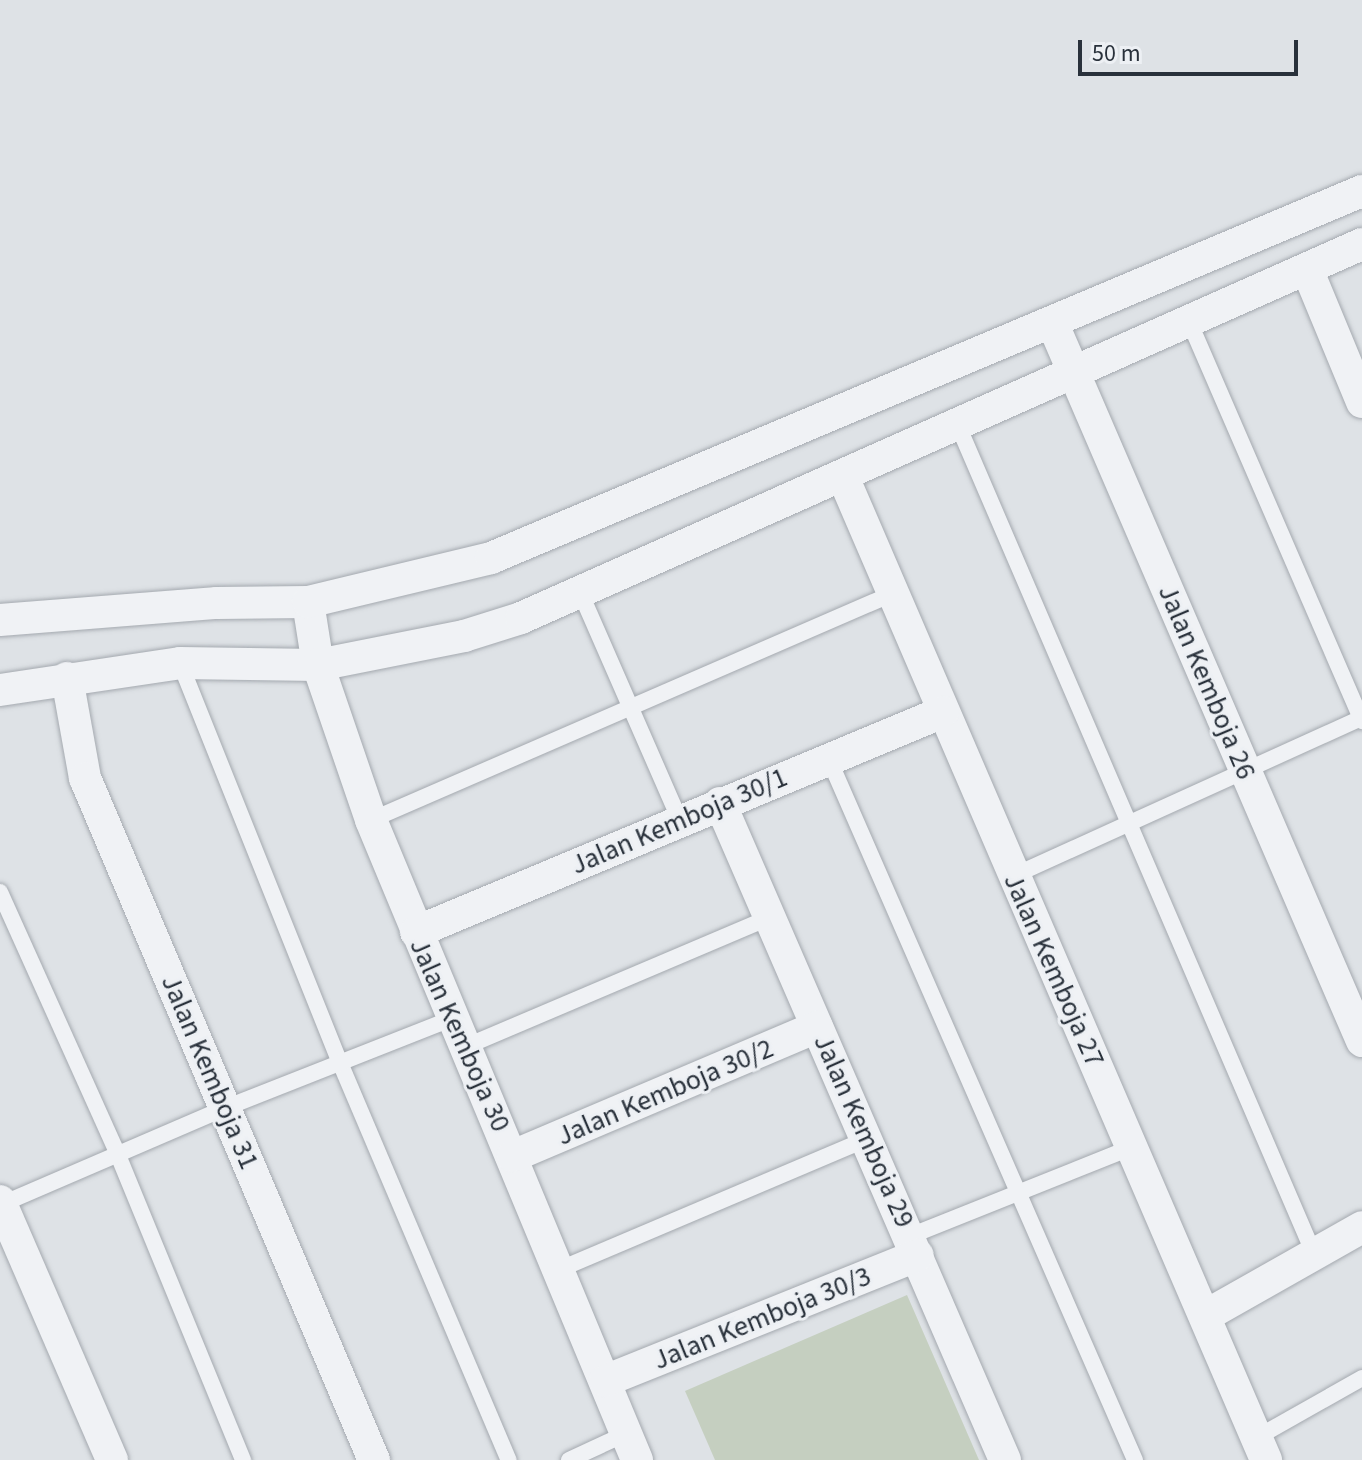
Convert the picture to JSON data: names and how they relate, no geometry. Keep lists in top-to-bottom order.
{
  "streets": {
    "street": [
      "Jalan Kemboja 26",
      "Jalan Kemboja 30/1",
      "Jalan Kemboja 27",
      "Jalan Kemboja 30",
      "Jalan Kemboja 31",
      "Jalan Kemboja 30/2",
      "Jalan Kemboja 29",
      "Jalan Kemboja 30/3"
    ]
  },
  "crossings": [
    ["Jalan Kemboja 30/1", "Jalan Kemboja 27"],
    ["Jalan Kemboja 30/1", "Jalan Kemboja 30"],
    ["Jalan Kemboja 30/1", "Jalan Kemboja 29"],
    ["Jalan Kemboja 30", "Jalan Kemboja 30/2"],
    ["Jalan Kemboja 30", "Jalan Kemboja 30/3"],
    ["Jalan Kemboja 30/2", "Jalan Kemboja 29"],
    ["Jalan Kemboja 29", "Jalan Kemboja 30/3"]
  ],
  "scale_bar": "50 m"
}
